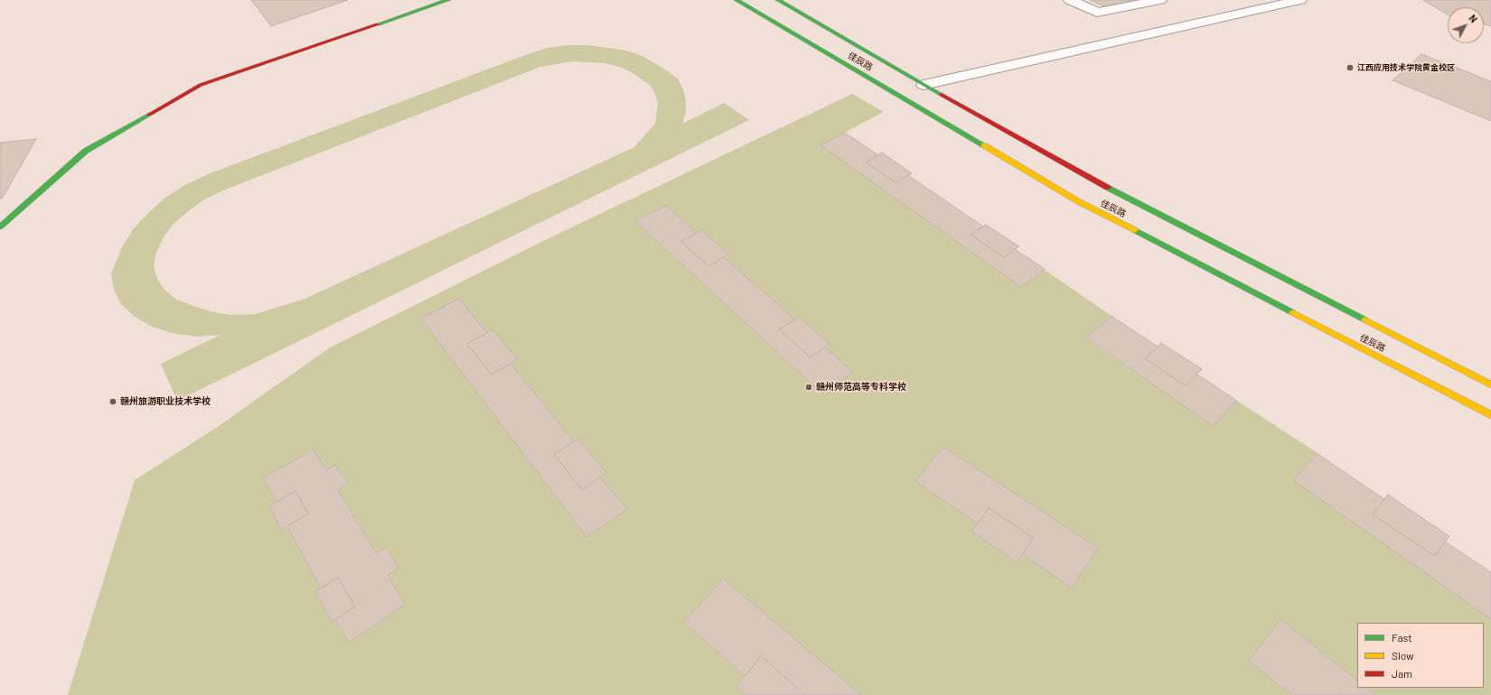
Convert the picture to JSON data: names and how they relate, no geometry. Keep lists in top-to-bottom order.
{
  "streets": {
    "main road": ["佳辰路"]
  },
  "places": ["江西应用技术学院黄金校区", "赣州师范高等专科学校", "赣州旅游职业技术学校"],
  "legend": ["Fast", "Slow", "Jam"],
  "north": "top right"
}
